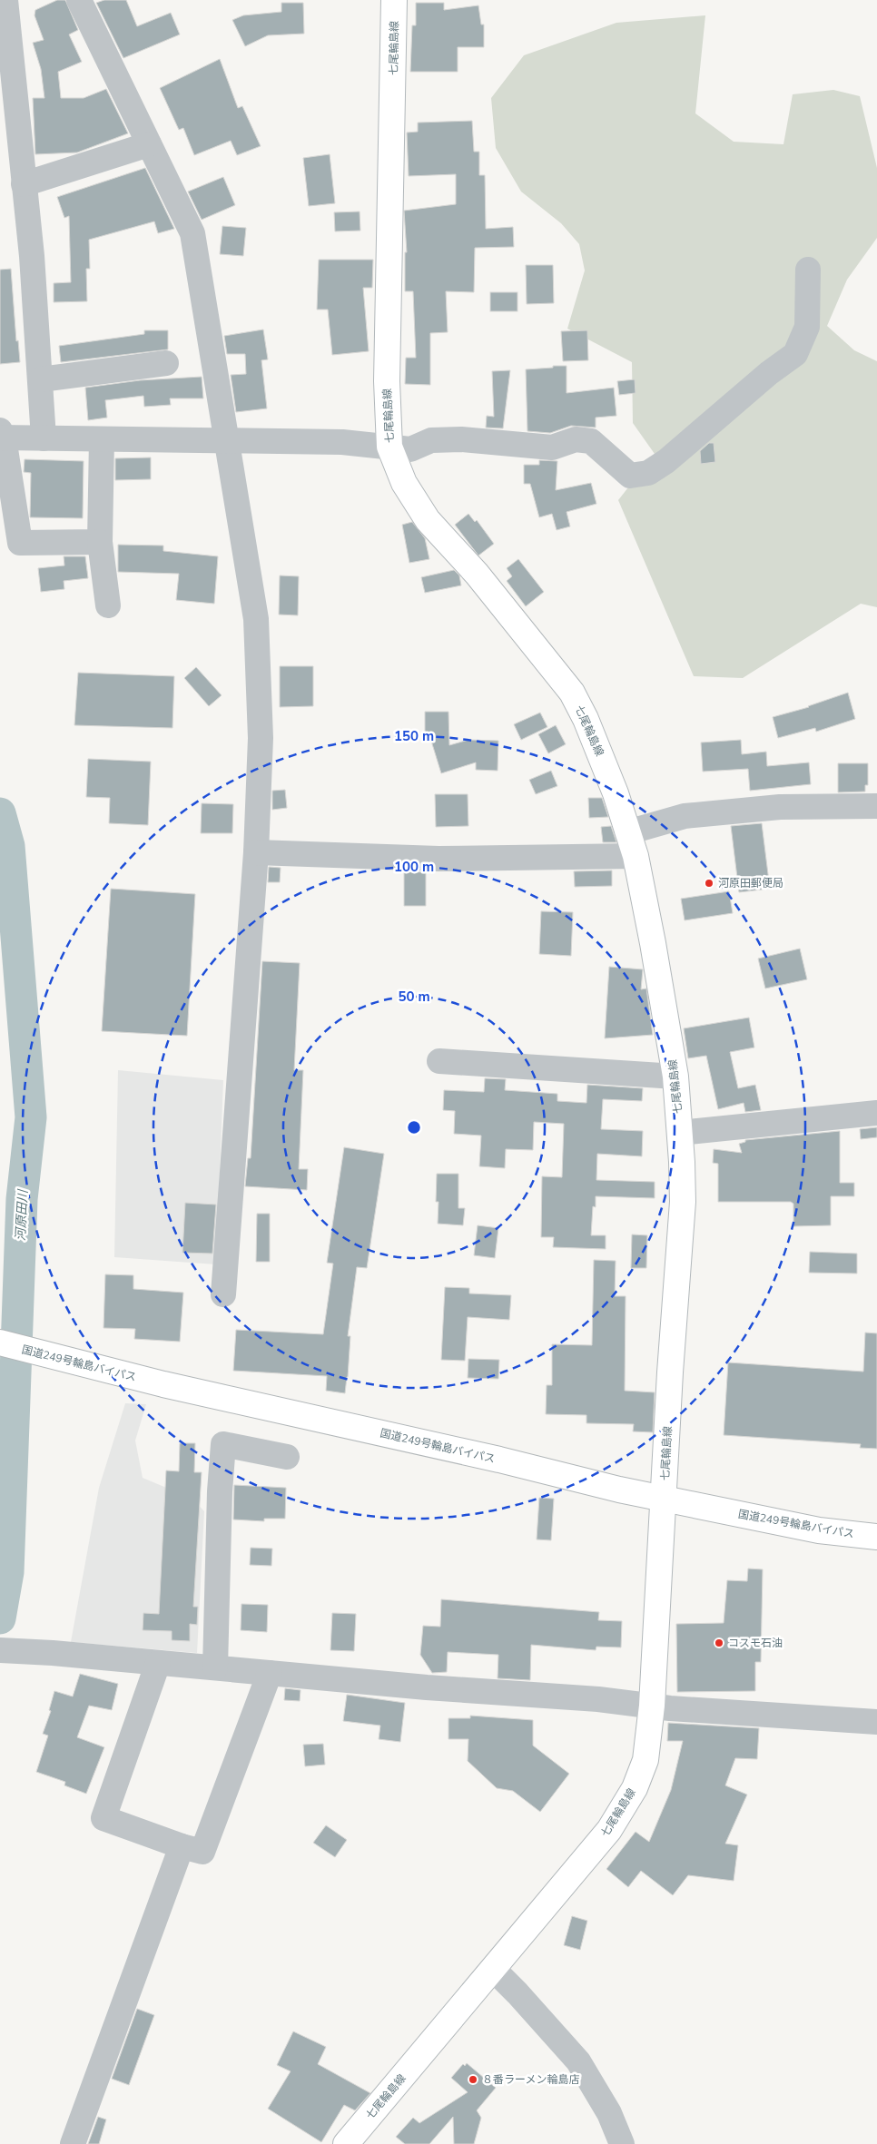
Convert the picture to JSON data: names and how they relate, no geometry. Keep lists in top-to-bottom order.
{
  "streets": {
    "main road": ["七尾輪島線", "国道249号輪島バイパス"]
  },
  "crossings": [
    ["七尾輪島線", "国道249号輪島バイパス"]
  ],
  "water": ["河原田川"],
  "places": ["河原田郵便局", "コスモ石油", "８番ラーメン輪島店"],
  "rings": ["150 m", "100 m", "50 m"]
}
